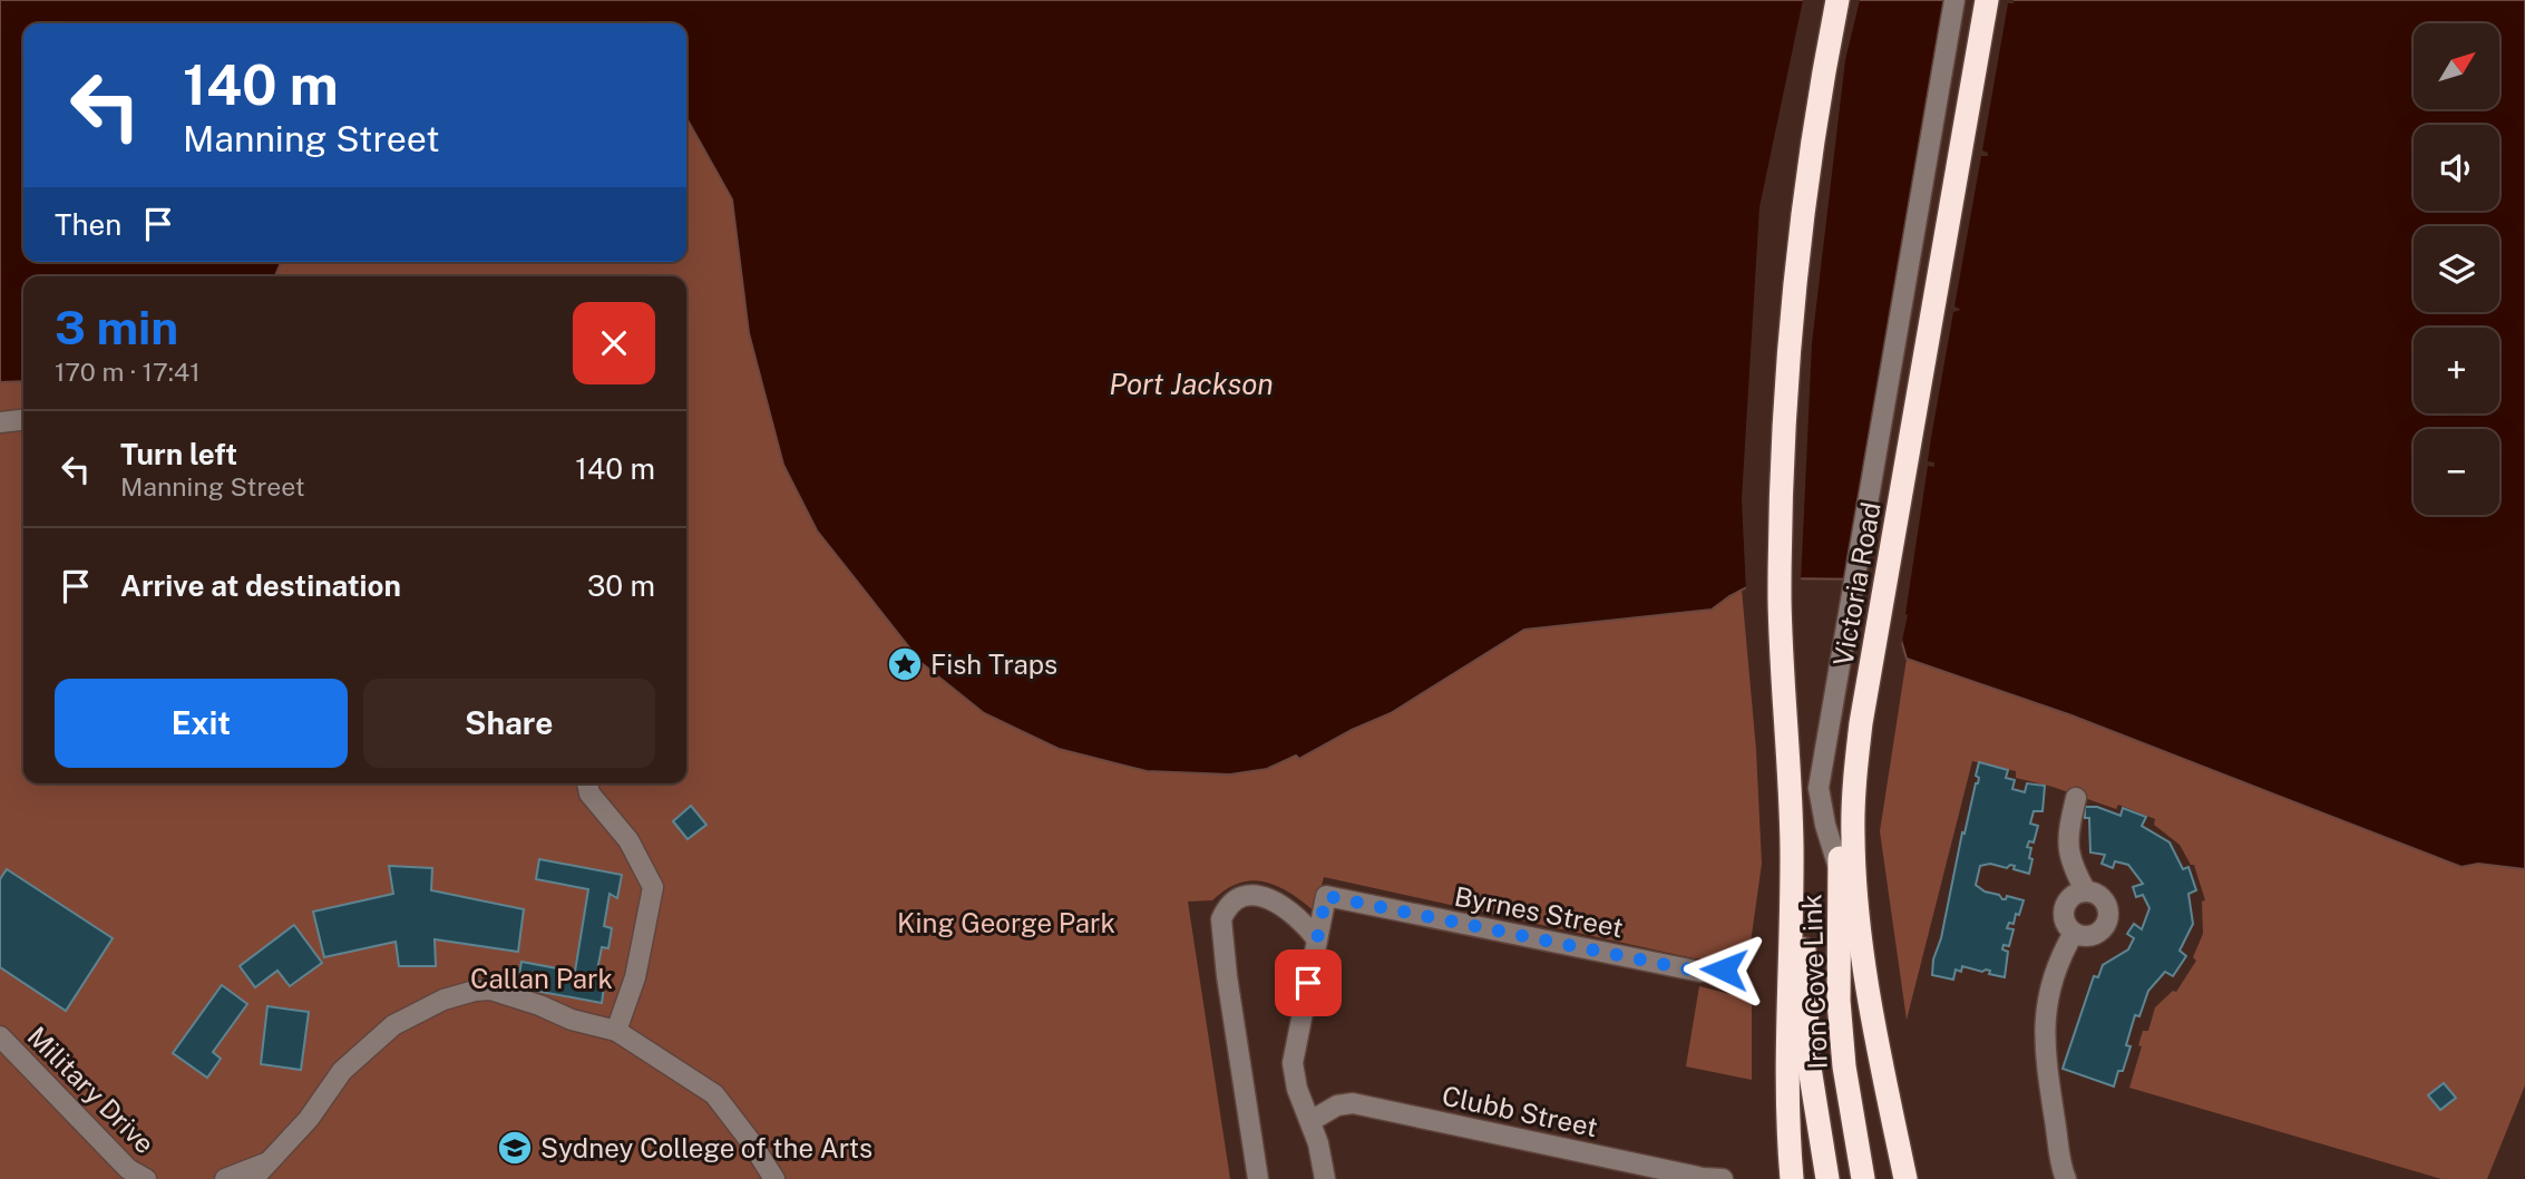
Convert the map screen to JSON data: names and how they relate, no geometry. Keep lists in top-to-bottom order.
{
  "streets": {
    "highway": ["Victoria Road", "Iron Cove Link"],
    "street": ["Byrnes Street", "Military Drive", "Clubb Street"]
  },
  "crossings": [
    ["Victoria Road", "Iron Cove Link"]
  ],
  "water": ["Port Jackson"],
  "parks": ["King George Park", "Callan Park"],
  "places": {
    "place": ["Fish Traps"],
    "school or university": ["Sydney College of the Arts"]
  },
  "north": "top right",
  "page": {
    "map_buttons": ["+", "−"],
    "turn": ["140 m", "Manning Street"],
    "then": "Then",
    "heading": ["3 min", "170 m · 17:41"],
    "list": [
      {
        "name": "Turn left",
        "note": "Manning Street",
        "value": "140 m"
      },
      {
        "name": "Arrive at destination",
        "value": "30 m"
      }
    ],
    "buttons": ["Exit", "Share"]
  }
}
